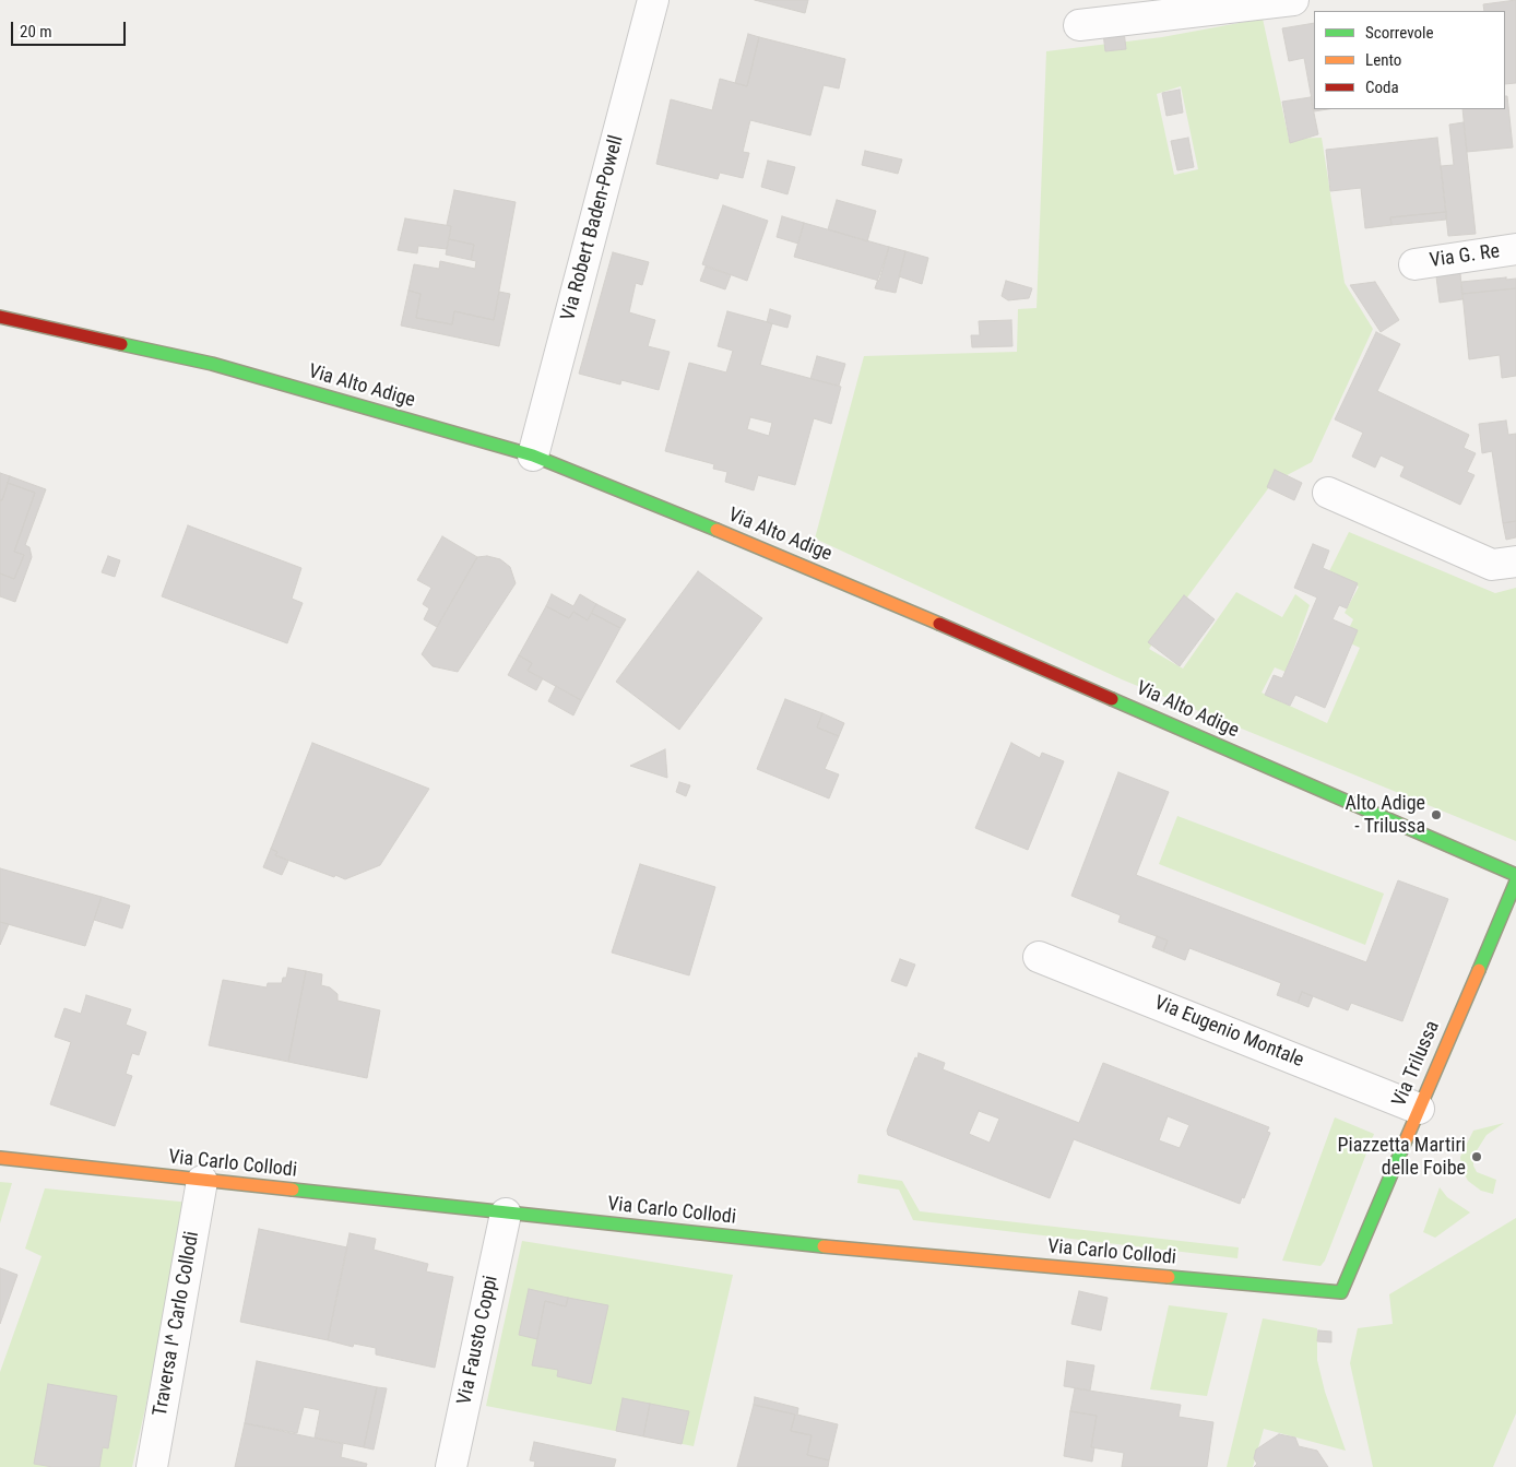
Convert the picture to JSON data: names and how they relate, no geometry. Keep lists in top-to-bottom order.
{
  "streets": {
    "street": [
      "Via Robert Baden-Powell",
      "Via G. Re",
      "Via Alto Adige",
      "Via Eugenio Montale",
      "Via Trilussa",
      "Via Carlo Collodi",
      "Traversa I^ Carlo Collodi",
      "Via Fausto Coppi"
    ]
  },
  "crossings": [
    ["Via Robert Baden-Powell", "Via Alto Adige"],
    ["Via Eugenio Montale", "Via Trilussa"],
    ["Via Trilussa", "Via Carlo Collodi"],
    ["Via Carlo Collodi", "Traversa I^ Carlo Collodi"],
    ["Via Carlo Collodi", "Via Fausto Coppi"]
  ],
  "places": ["Alto Adige - Trilussa", "Piazzetta Martiri delle Foibe"],
  "legend": ["Scorrevole", "Lento", "Coda"],
  "scale_bar": "20 m"
}
